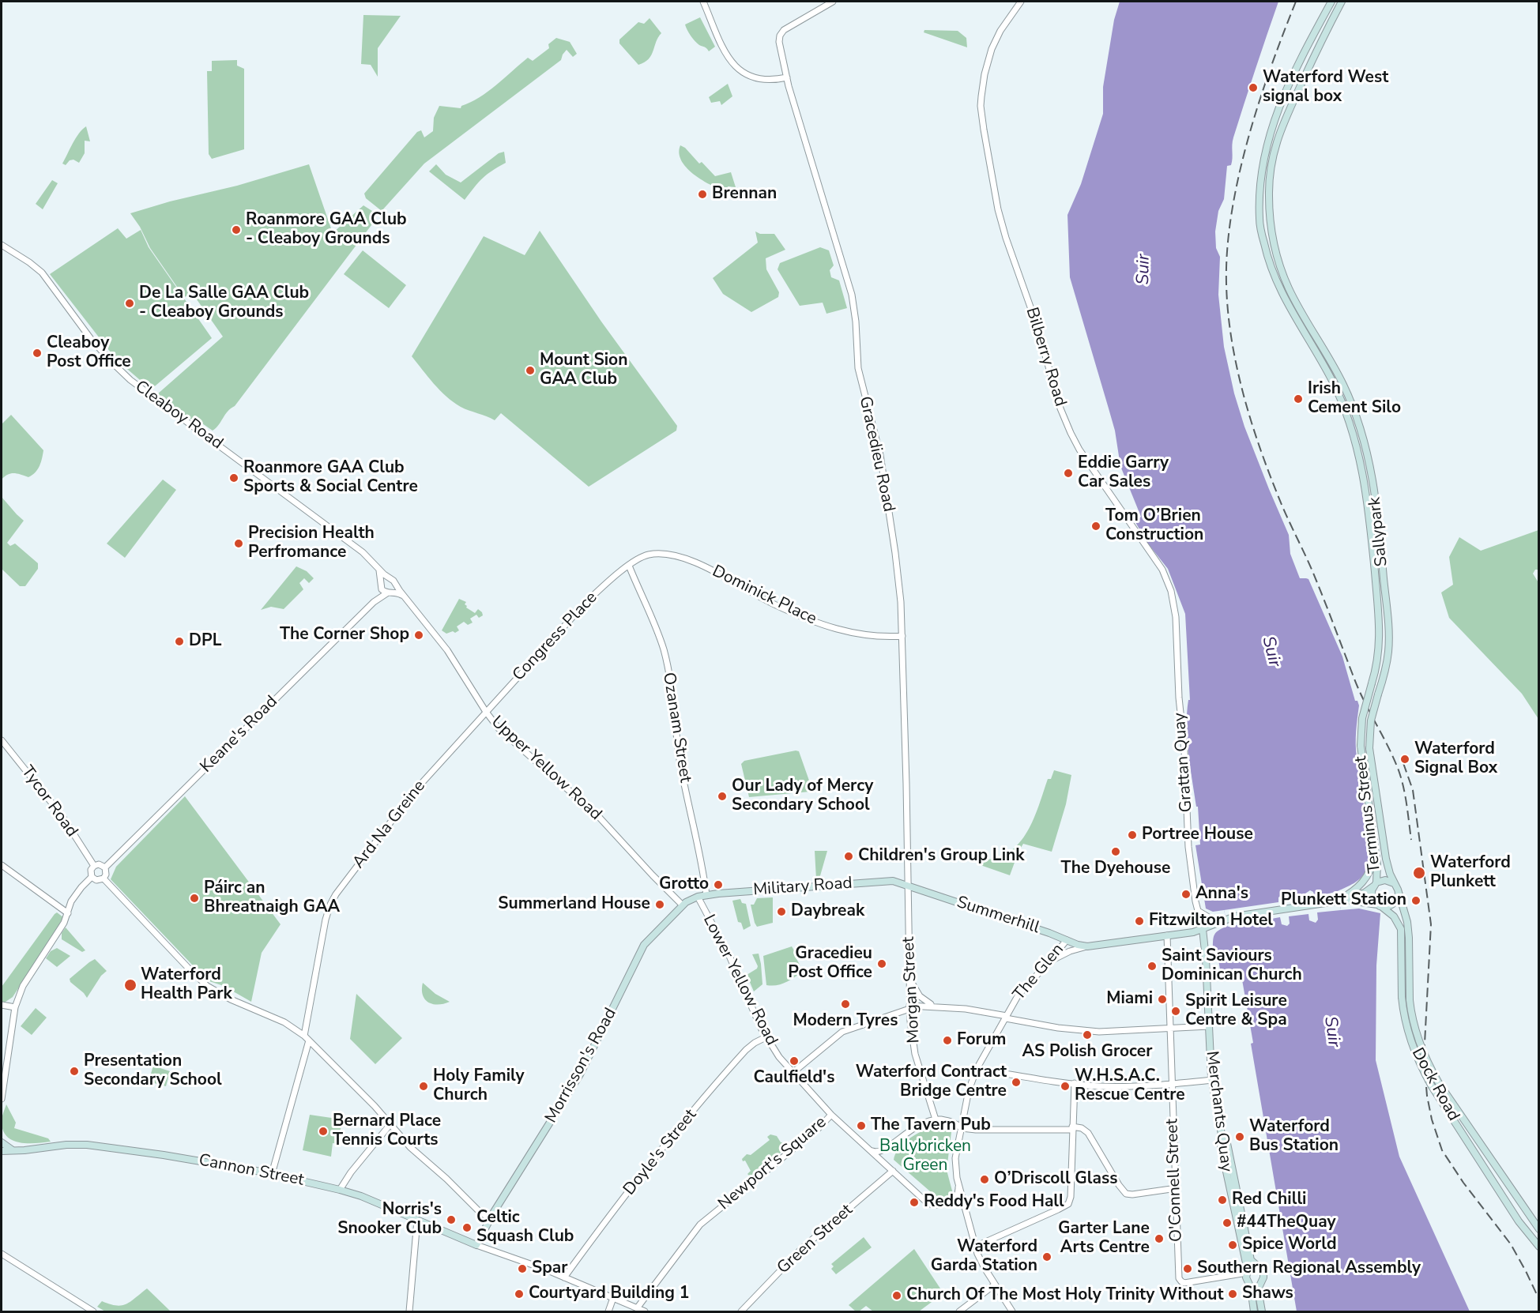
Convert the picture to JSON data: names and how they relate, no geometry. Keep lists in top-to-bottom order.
{
  "streets": {
    "main road": [
      "Sallypark",
      "Terminus Street",
      "Military Road",
      "Summerhill",
      "Morrisson's Road",
      "Dock Road",
      "Merchants Quay",
      "Cannon Street"
    ],
    "street": [
      "Bilberry Road",
      "Cleaboy Road",
      "Gracedieu Road",
      "Dominick Place",
      "Congress Place",
      "Ozanam Street",
      "Keane's Road",
      "Grattan Quay",
      "Upper Yellow Road",
      "Tycor Road",
      "Ard Na Greine",
      "The Glen",
      "Lower Yellow Road",
      "Morgan Street",
      "Doyle's Street",
      "Newport's Square",
      "O'Connell Street",
      "Green Street"
    ]
  },
  "crossings": [
    ["Bilberry Road", "Grattan Quay"],
    ["Cleaboy Road", "Keane's Road"],
    ["Cleaboy Road", "Upper Yellow Road"],
    ["Gracedieu Road", "Dominick Place"],
    ["Gracedieu Road", "Military Road"],
    ["Gracedieu Road", "Summerhill"],
    ["Gracedieu Road", "Morgan Street"],
    ["Sallypark", "Terminus Street"],
    ["Dominick Place", "Congress Place"],
    ["Dominick Place", "Ozanam Street"],
    ["Congress Place", "Ozanam Street"],
    ["Congress Place", "Upper Yellow Road"],
    ["Congress Place", "Ard Na Greine"],
    ["Ozanam Street", "Military Road"],
    ["Keane's Road", "Upper Yellow Road"],
    ["Keane's Road", "Tycor Road"],
    ["Grattan Quay", "Merchants Quay"],
    ["Upper Yellow Road", "Ard Na Greine"],
    ["Upper Yellow Road", "Morrisson's Road"],
    ["Terminus Street", "Dock Road"],
    ["Ard Na Greine", "Cannon Street"],
    ["Military Road", "Summerhill"],
    ["Military Road", "Lower Yellow Road"],
    ["Military Road", "Morgan Street"],
    ["Military Road", "Morrisson's Road"],
    ["Summerhill", "The Glen"],
    ["Summerhill", "Morgan Street"],
    ["The Glen", "Lower Yellow Road"],
    ["The Glen", "Morgan Street"],
    ["Lower Yellow Road", "Morrisson's Road"],
    ["Lower Yellow Road", "Doyle's Street"],
    ["Lower Yellow Road", "Newport's Square"],
    ["Lower Yellow Road", "Green Street"],
    ["Morrisson's Road", "Cannon Street"],
    ["Merchants Quay", "O'Connell Street"]
  ],
  "water": ["Suir"],
  "parks": ["Ballybricken Green"],
  "places": [
    "Waterford West signal box",
    "Brennan",
    "Roanmore GAA Club - Cleaboy Grounds",
    "De La Salle GAA Club - Cleaboy Grounds",
    "Cleaboy Post Office",
    "Mount Sion GAA Club",
    "Irish Cement Silo",
    "Eddie Garry Car Sales",
    "Roanmore GAA Club Sports & Social Centre",
    "Tom O’Brien Construction",
    "Precision Health Perfromance",
    "The Corner Shop",
    "DPL",
    "Waterford Signal Box",
    "Our Lady of Mercy Secondary School",
    "Portree House",
    "The Dyehouse",
    "Children's Group Link",
    "Waterford Plunkett",
    "Grotto",
    "Anna's",
    "Páirc an Bhreatnaigh GAA",
    "Plunkett Station",
    "Summerland House",
    "Daybreak",
    "Fitzwilton Hotel",
    "Gracedieu Post Office",
    "Saint Saviours Dominican Church",
    "Waterford Health Park",
    "Miami",
    "Modern Tyres",
    "Spirit Leisure Centre & Spa",
    "AS Polish Grocer",
    "Forum",
    "Caulfield's",
    "Presentation Secondary School",
    "Waterford Contract Bridge Centre",
    "Holy Family Church",
    "W.H.S.A.C. Rescue Centre",
    "The Tavern Pub",
    "Bernard Place Tennis Courts",
    "Waterford Bus Station",
    "O’Driscoll Glass",
    "Red Chilli",
    "Reddy's Food Hall",
    "Norris's Snooker Club",
    "#44TheQuay",
    "Celtic Squash Club",
    "Garter Lane Arts Centre",
    "Spice World",
    "Waterford Garda Station",
    "Spar",
    "Southern Regional Assembly",
    "Courtyard Building 1",
    "Shaws",
    "Church Of The Most Holy Trinity Without"
  ]
}
